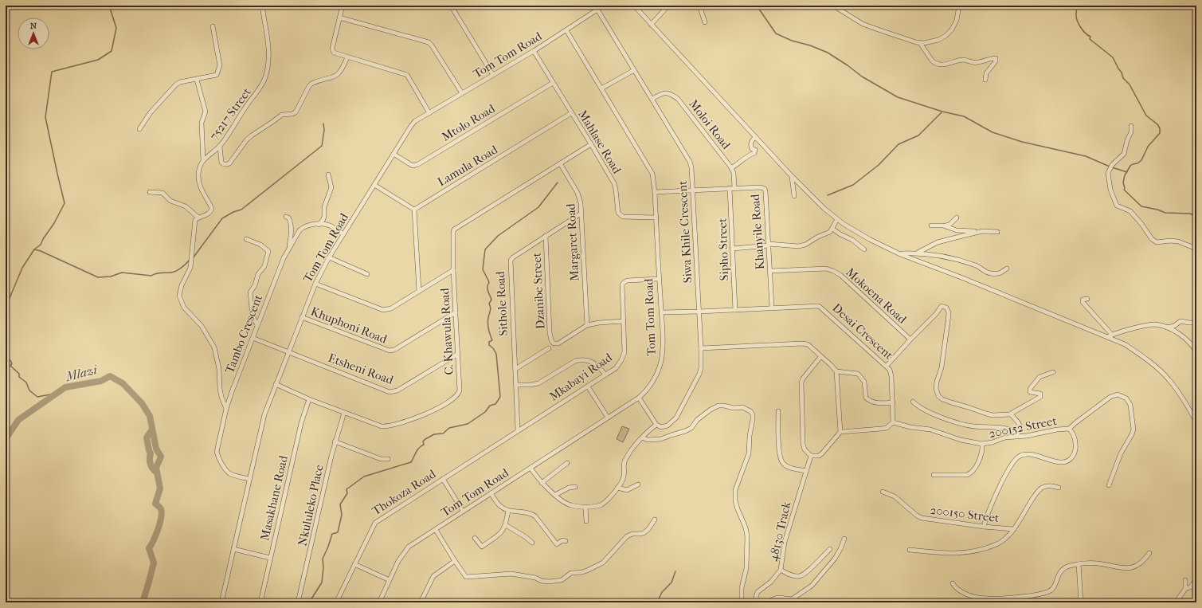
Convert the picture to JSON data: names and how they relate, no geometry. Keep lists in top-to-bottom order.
{
  "streets": {
    "street": [
      "Tom Tom Road",
      "75217 Street",
      "Mtolo Road",
      "Moloi Road",
      "Mahlase Road",
      "Lamula Road",
      "Siwa Khile Crescent",
      "Khanyile Road",
      "Margaret Road",
      "Sipho Street",
      "Dzanibe Street",
      "Mokoena Road",
      "Sithole Road",
      "Khuphoni Road",
      "C. Khawula Road",
      "Desai Crescent",
      "Tambo Crescent",
      "Etsheni Road",
      "Mkabayi Road",
      "200152 Street",
      "Thokoza Road",
      "Masakhane Road",
      "Nkululeko Place",
      "200150 Street",
      "48130 Track"
    ]
  },
  "crossings": [
    ["Tom Tom Road", "Mtolo Road"],
    ["Tom Tom Road", "Mahlase Road"],
    ["Tom Tom Road", "Siwa Khile Crescent"],
    ["Tom Tom Road", "Khanyile Road"],
    ["Tom Tom Road", "Khuphoni Road"],
    ["Tom Tom Road", "C. Khawula Road"],
    ["Tom Tom Road", "Desai Crescent"],
    ["Tom Tom Road", "Tambo Crescent"],
    ["Tom Tom Road", "Etsheni Road"],
    ["Tom Tom Road", "Mkabayi Road"],
    ["Mtolo Road", "Mahlase Road"],
    ["Moloi Road", "Siwa Khile Crescent"],
    ["Moloi Road", "Khanyile Road"],
    ["Moloi Road", "Sipho Street"],
    ["Mahlase Road", "Lamula Road"],
    ["Mahlase Road", "C. Khawula Road"],
    ["Siwa Khile Crescent", "Khanyile Road"],
    ["Siwa Khile Crescent", "Desai Crescent"],
    ["Khanyile Road", "Sipho Street"],
    ["Khanyile Road", "Mokoena Road"],
    ["Khanyile Road", "Desai Crescent"],
    ["Margaret Road", "Dzanibe Street"],
    ["Margaret Road", "Sithole Road"],
    ["Margaret Road", "C. Khawula Road"],
    ["Sipho Street", "Desai Crescent"],
    ["Dzanibe Street", "Sithole Road"],
    ["Sithole Road", "Mkabayi Road"],
    ["Sithole Road", "Thokoza Road"],
    ["Khuphoni Road", "C. Khawula Road"],
    ["C. Khawula Road", "Etsheni Road"],
    ["C. Khawula Road", "Masakhane Road"],
    ["C. Khawula Road", "Nkululeko Place"],
    ["Desai Crescent", "200152 Street"],
    ["Tambo Crescent", "Etsheni Road"],
    ["Mkabayi Road", "Thokoza Road"],
    ["200152 Street", "200150 Street"]
  ],
  "water": ["Mlazi"],
  "north": "top"
}
